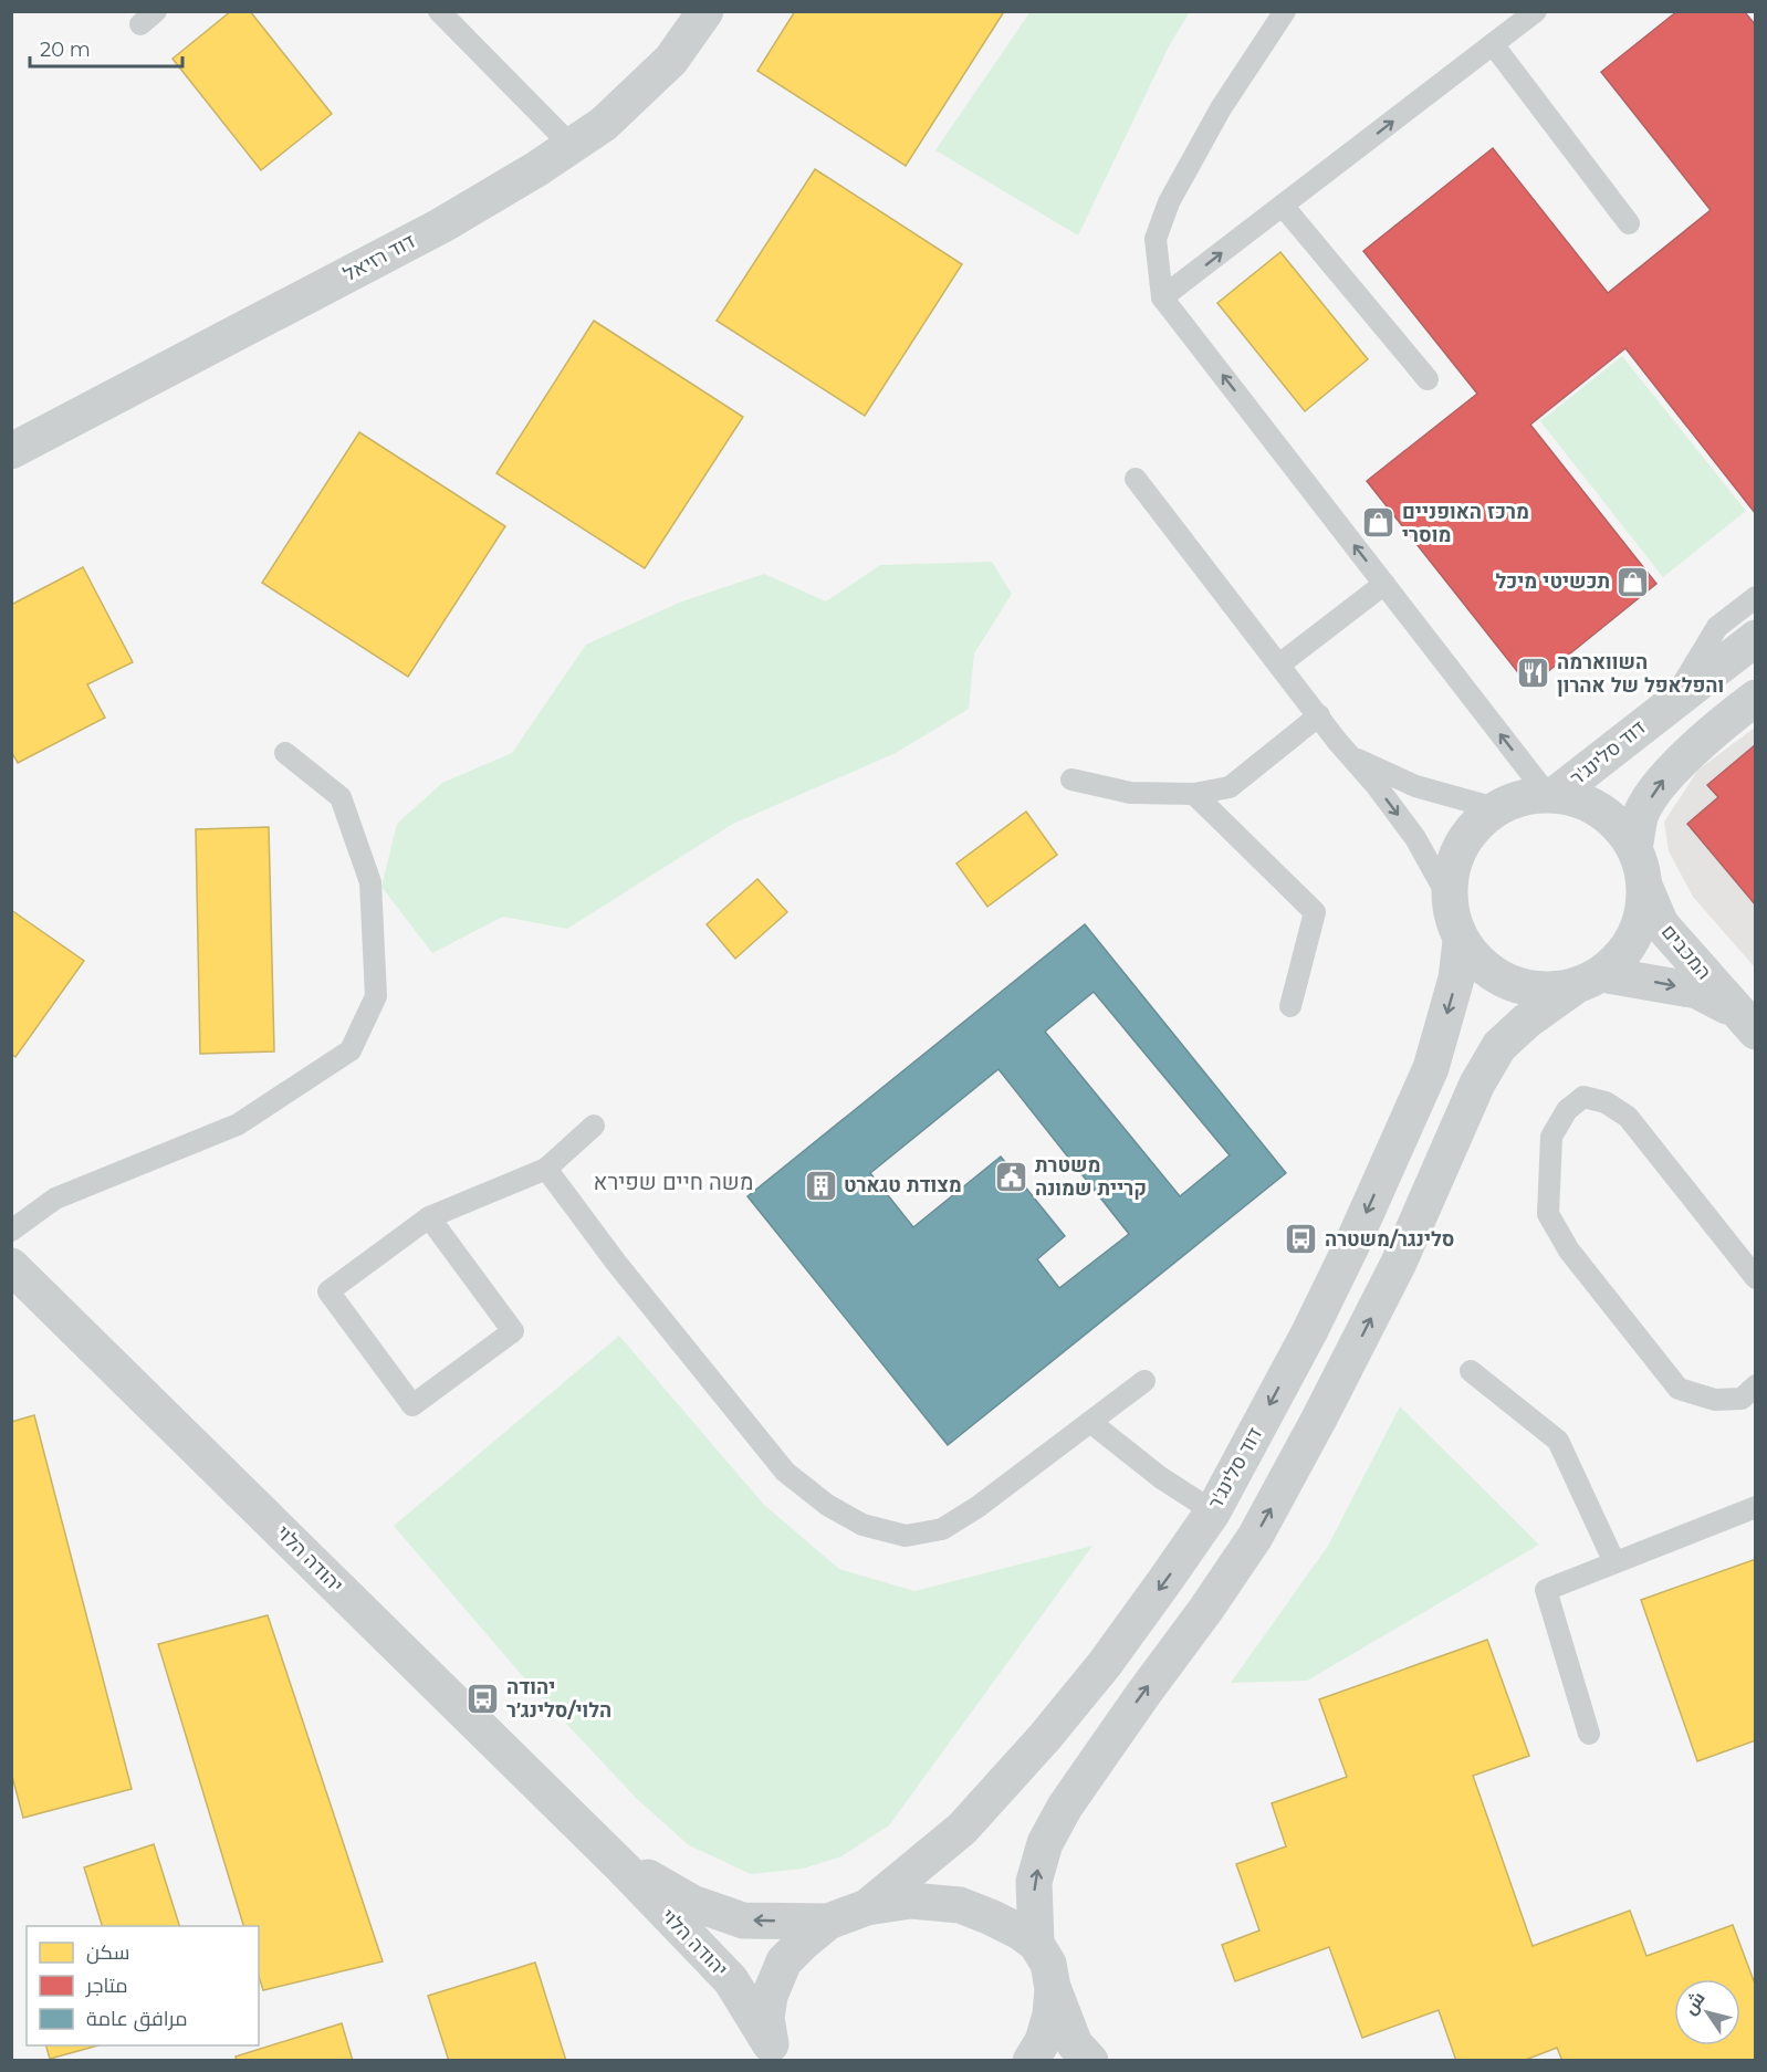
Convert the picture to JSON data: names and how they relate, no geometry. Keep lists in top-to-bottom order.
{
  "streets": {
    "street": [
      "דוד רזיאל",
      "דוד סלינג'ר",
      "המכבים",
      "יהודה הלוי"
    ]
  },
  "crossings": [
    ["דוד סלינג'ר", "המכבים"]
  ],
  "one_way": ["המכבים"],
  "districts": ["משה חיים שפירא"],
  "places": {
    "shop": ["מרכז האופניים מוסרי", "תכשיטי מיכל"],
    "restaurant": ["השווארמה והפלאפל של אהרון"],
    "public building": ["משטרת קריית שמונה"],
    "building": ["מצודת טגארט"],
    "bus stop": ["סלינגר/משטרה", "יהודה הלוי/סלינג׳ר"]
  },
  "legend": ["سكن", "متاجر", "مرافق عامة"],
  "scale_bar": "20 m",
  "north": "top left"
}
